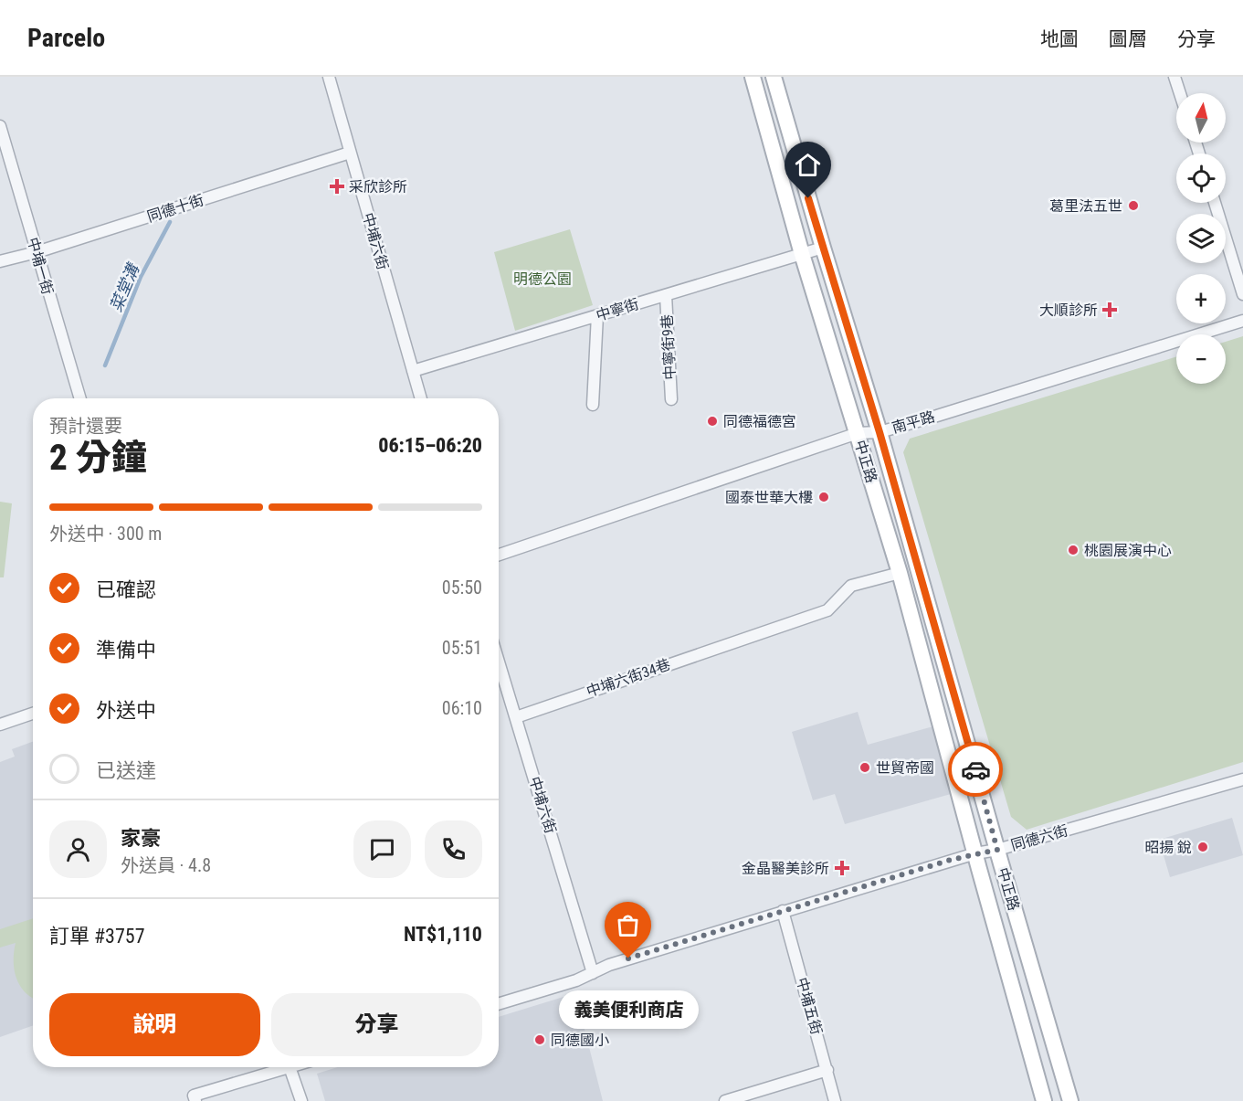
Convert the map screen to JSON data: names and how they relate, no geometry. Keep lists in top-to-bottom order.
{
  "streets": {
    "street": [
      "同德十街",
      "中埔六街",
      "中埔一街",
      "中寧街",
      "中寧街9巷",
      "南平路",
      "中正路",
      "中埔六街34巷",
      "同德六街",
      "中埔五街"
    ]
  },
  "crossings": [
    ["同德十街", "中埔六街"],
    ["同德十街", "中埔一街"],
    ["中埔六街", "中寧街"],
    ["中埔六街", "中埔六街34巷"],
    ["中埔六街", "同德六街"],
    ["中寧街", "中寧街9巷"],
    ["中寧街", "中正路"],
    ["南平路", "中正路"],
    ["中正路", "中埔六街34巷"],
    ["中正路", "同德六街"],
    ["同德六街", "中埔五街"]
  ],
  "water": ["菜堂溝"],
  "parks": ["明德公園"],
  "places": {
    "health": ["采欣診所", "大順診所", "金晶醫美診所"],
    "other": [
      "葛里法五世",
      "同德福德宮",
      "國泰世華大樓",
      "桃園展演中心",
      "世貿帝國",
      "昭揚 銳",
      "義美便利商店",
      "同德國小"
    ]
  },
  "north": "top",
  "page": {
    "header": "Parcelo",
    "nav": ["地圖", "圖層", "分享"],
    "map_buttons": ["+", "−"],
    "heading": ["2 分鐘", "預計還要", "06:15–06:20"],
    "panel": [
      "家豪",
      "外送員 · 4.8",
      "訂單 #3757",
      "NT$1,110"
    ],
    "bar": "外送中 · 300 m",
    "list": [
      ["已確認", "05:50"],
      ["準備中", "05:51"],
      ["外送中", "06:10"],
      "已送達"
    ],
    "buttons": ["說明", "分享"],
    "bubble": "義美便利商店"
  }
}
